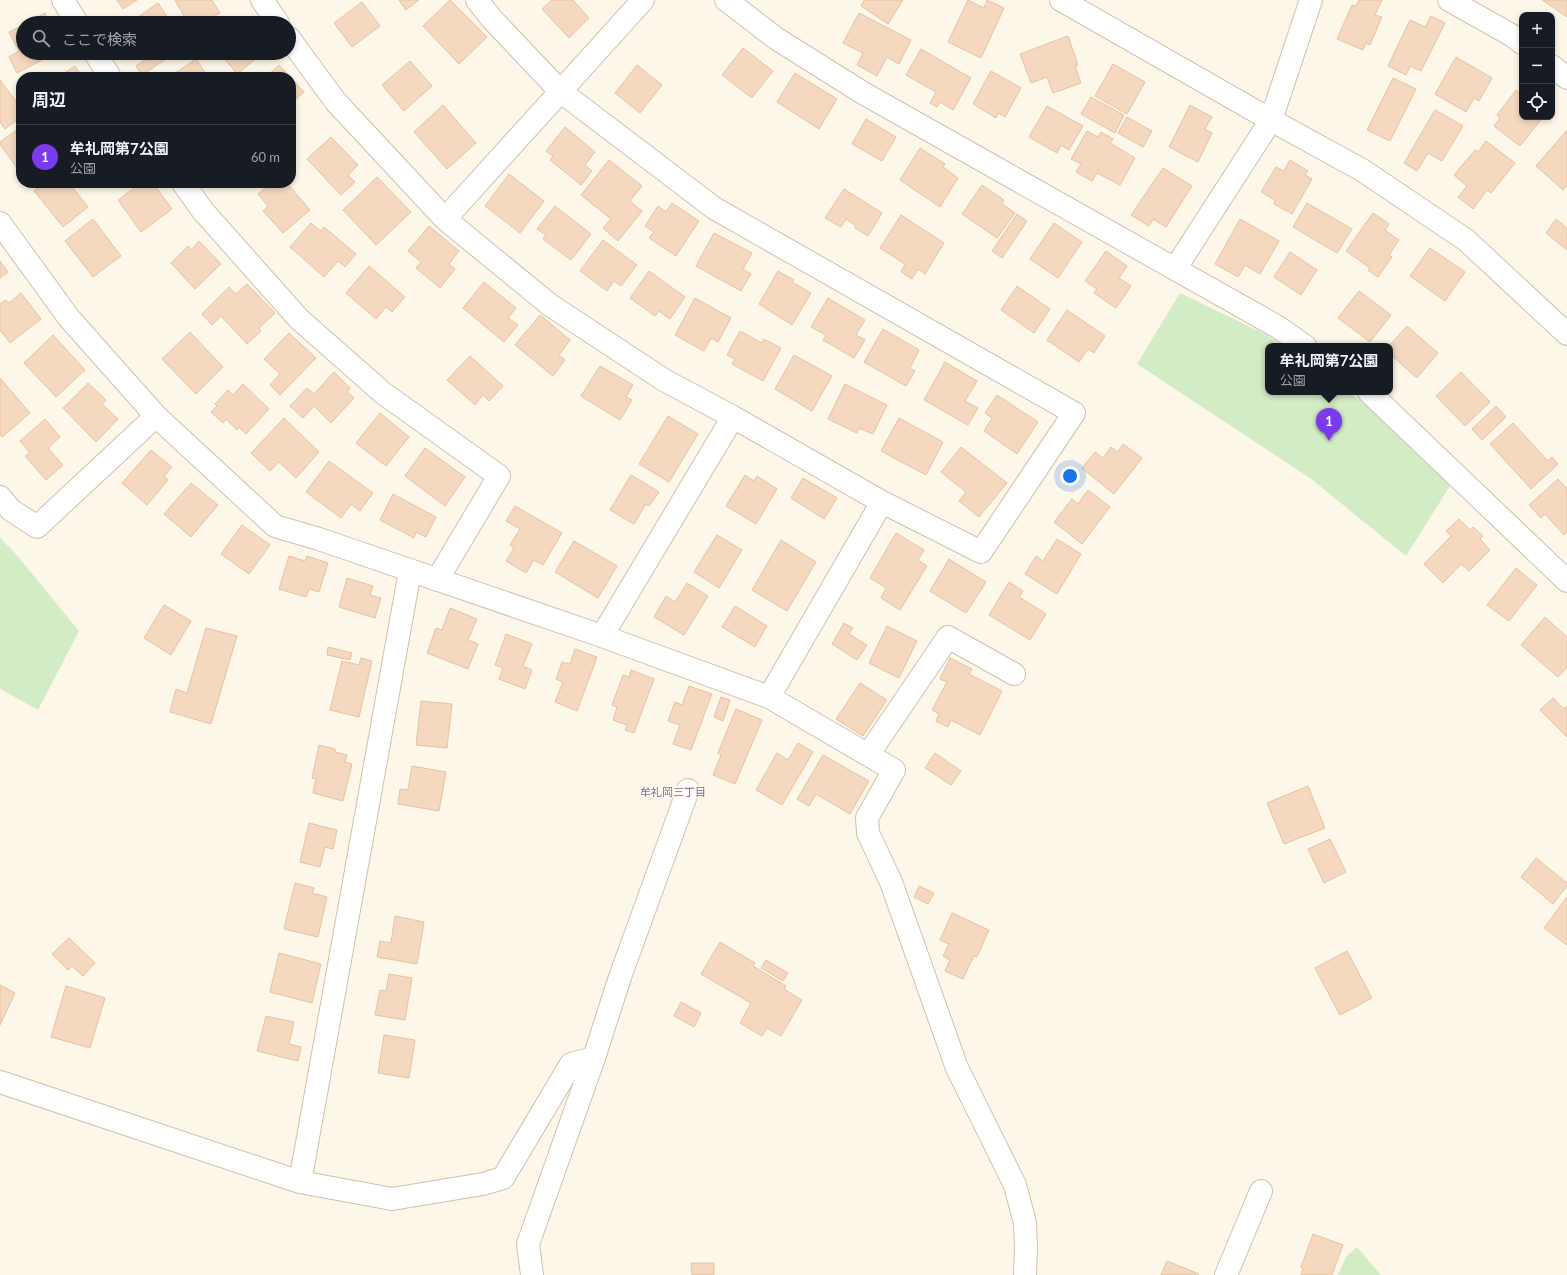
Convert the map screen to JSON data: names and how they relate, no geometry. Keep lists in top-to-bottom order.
{
  "districts": ["牟礼岡三丁目"],
  "page": {
    "map_buttons": ["+", "−"],
    "search": "ここで検索",
    "heading": "周辺",
    "list": [
      {
        "mark": "1",
        "name": "牟礼岡第7公園",
        "note": "公園",
        "value": "60 m"
      }
    ],
    "popup": ["牟礼岡第7公園", "公園"],
    "pins": "1"
  }
}
